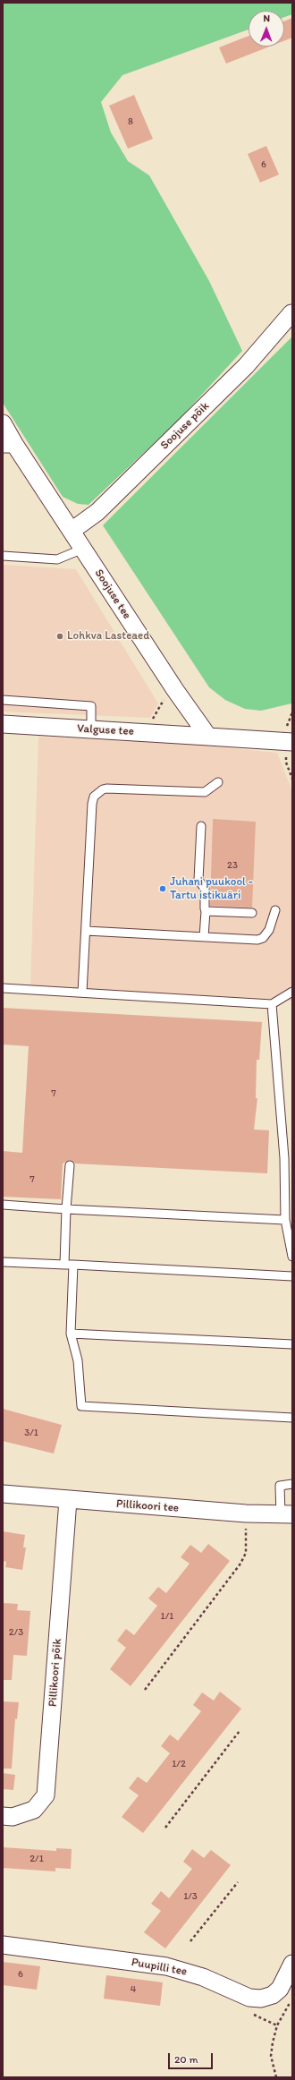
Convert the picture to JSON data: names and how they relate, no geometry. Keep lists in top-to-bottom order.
{
  "streets": {
    "street": [
      "Soojuse põik",
      "Soojuse tee",
      "Valguse tee",
      "Pillikoori tee",
      "Pillikoori põik",
      "Puupilli tee"
    ]
  },
  "crossings": [
    ["Soojuse põik", "Soojuse tee"],
    ["Soojuse tee", "Valguse tee"],
    ["Pillikoori tee", "Pillikoori põik"]
  ],
  "places": ["Lohkva Lasteaed", "Juhani puukool - Tartu istikuäri"],
  "house_numbers": [
    "8",
    "6",
    "23",
    "7",
    "7",
    "3/1",
    "1/1",
    "2/3",
    "1/2",
    "2/1",
    "1/3",
    "6",
    "4"
  ],
  "scale_bar": "20 m",
  "north": "top"
}
